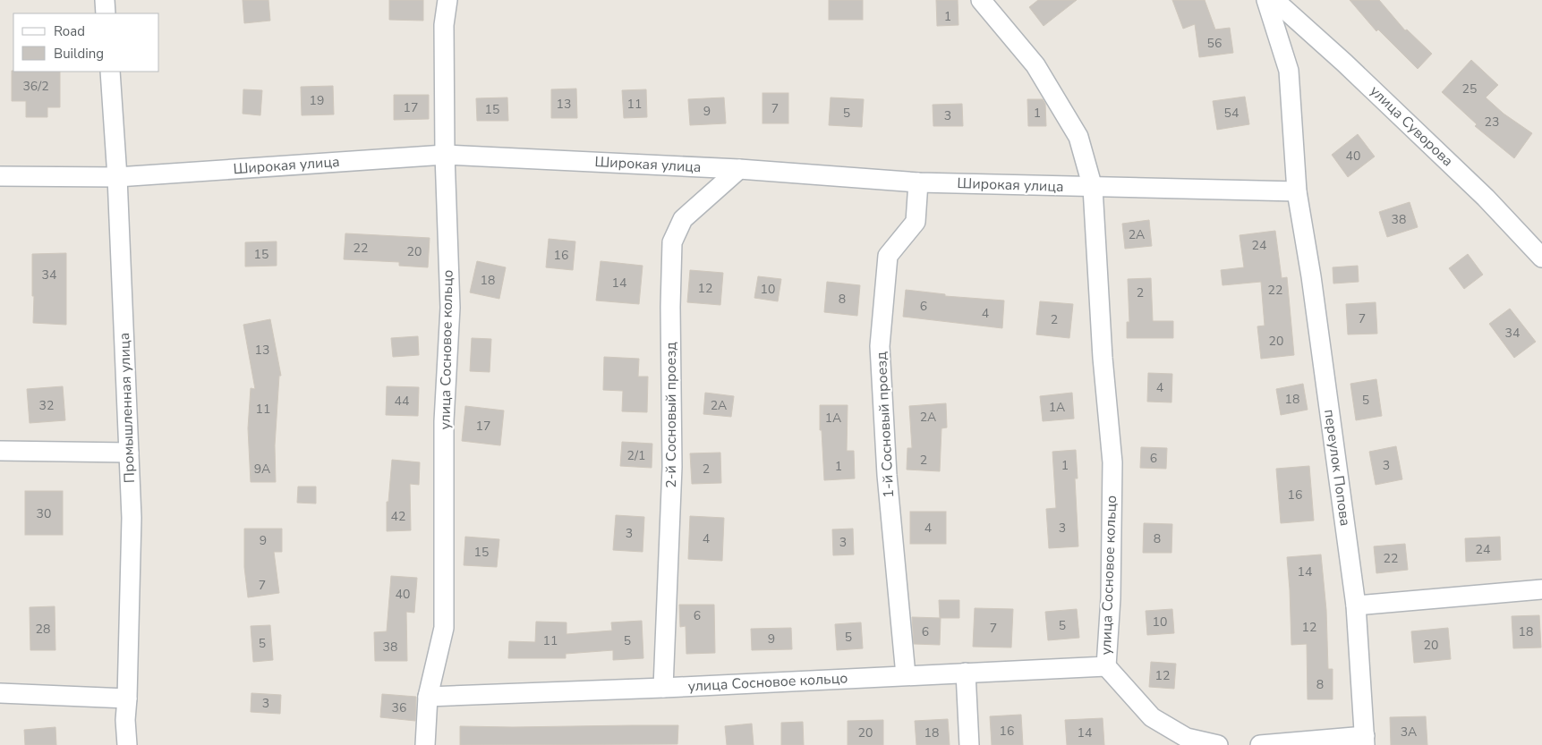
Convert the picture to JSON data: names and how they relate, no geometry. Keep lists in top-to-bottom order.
{
  "streets": {
    "street": [
      "улица Суворова",
      "Широкая улица",
      "улица Сосновое кольцо",
      "Промышленная улица",
      "2-й Сосновый проезд",
      "1-й Сосновый проезд",
      "переулок Попова"
    ]
  },
  "crossings": [
    ["Широкая улица", "улица Сосновое кольцо"],
    ["Широкая улица", "Промышленная улица"],
    ["Широкая улица", "2-й Сосновый проезд"],
    ["Широкая улица", "1-й Сосновый проезд"],
    ["Широкая улица", "переулок Попова"],
    ["улица Сосновое кольцо", "2-й Сосновый проезд"],
    ["улица Сосновое кольцо", "1-й Сосновый проезд"]
  ],
  "house_numbers": [
    "1",
    "56",
    "36/2",
    "25",
    "19",
    "13",
    "11",
    "17",
    "7",
    "15",
    "9",
    "5",
    "1",
    "54",
    "3",
    "23",
    "40",
    "38",
    "2А",
    "24",
    "22",
    "20",
    "15",
    "16",
    "34",
    "18",
    "14",
    "12",
    "10",
    "22",
    "2",
    "8",
    "6",
    "4",
    "7",
    "2",
    "34",
    "20",
    "13",
    "4",
    "18",
    "5",
    "44",
    "32",
    "2А",
    "1А",
    "11",
    "2А",
    "1А",
    "17",
    "2/1",
    "6",
    "2",
    "1",
    "3",
    "1",
    "9А",
    "2",
    "16",
    "30",
    "42",
    "4",
    "3",
    "3",
    "4",
    "8",
    "9",
    "3",
    "24",
    "15",
    "22",
    "14",
    "7",
    "40",
    "6",
    "10",
    "5",
    "12",
    "7",
    "28",
    "6",
    "18",
    "5",
    "9",
    "11",
    "5",
    "5",
    "20",
    "38",
    "12",
    "8",
    "3",
    "36",
    "16",
    "3А",
    "20",
    "18",
    "14"
  ],
  "legend": ["Road", "Building"]
}
